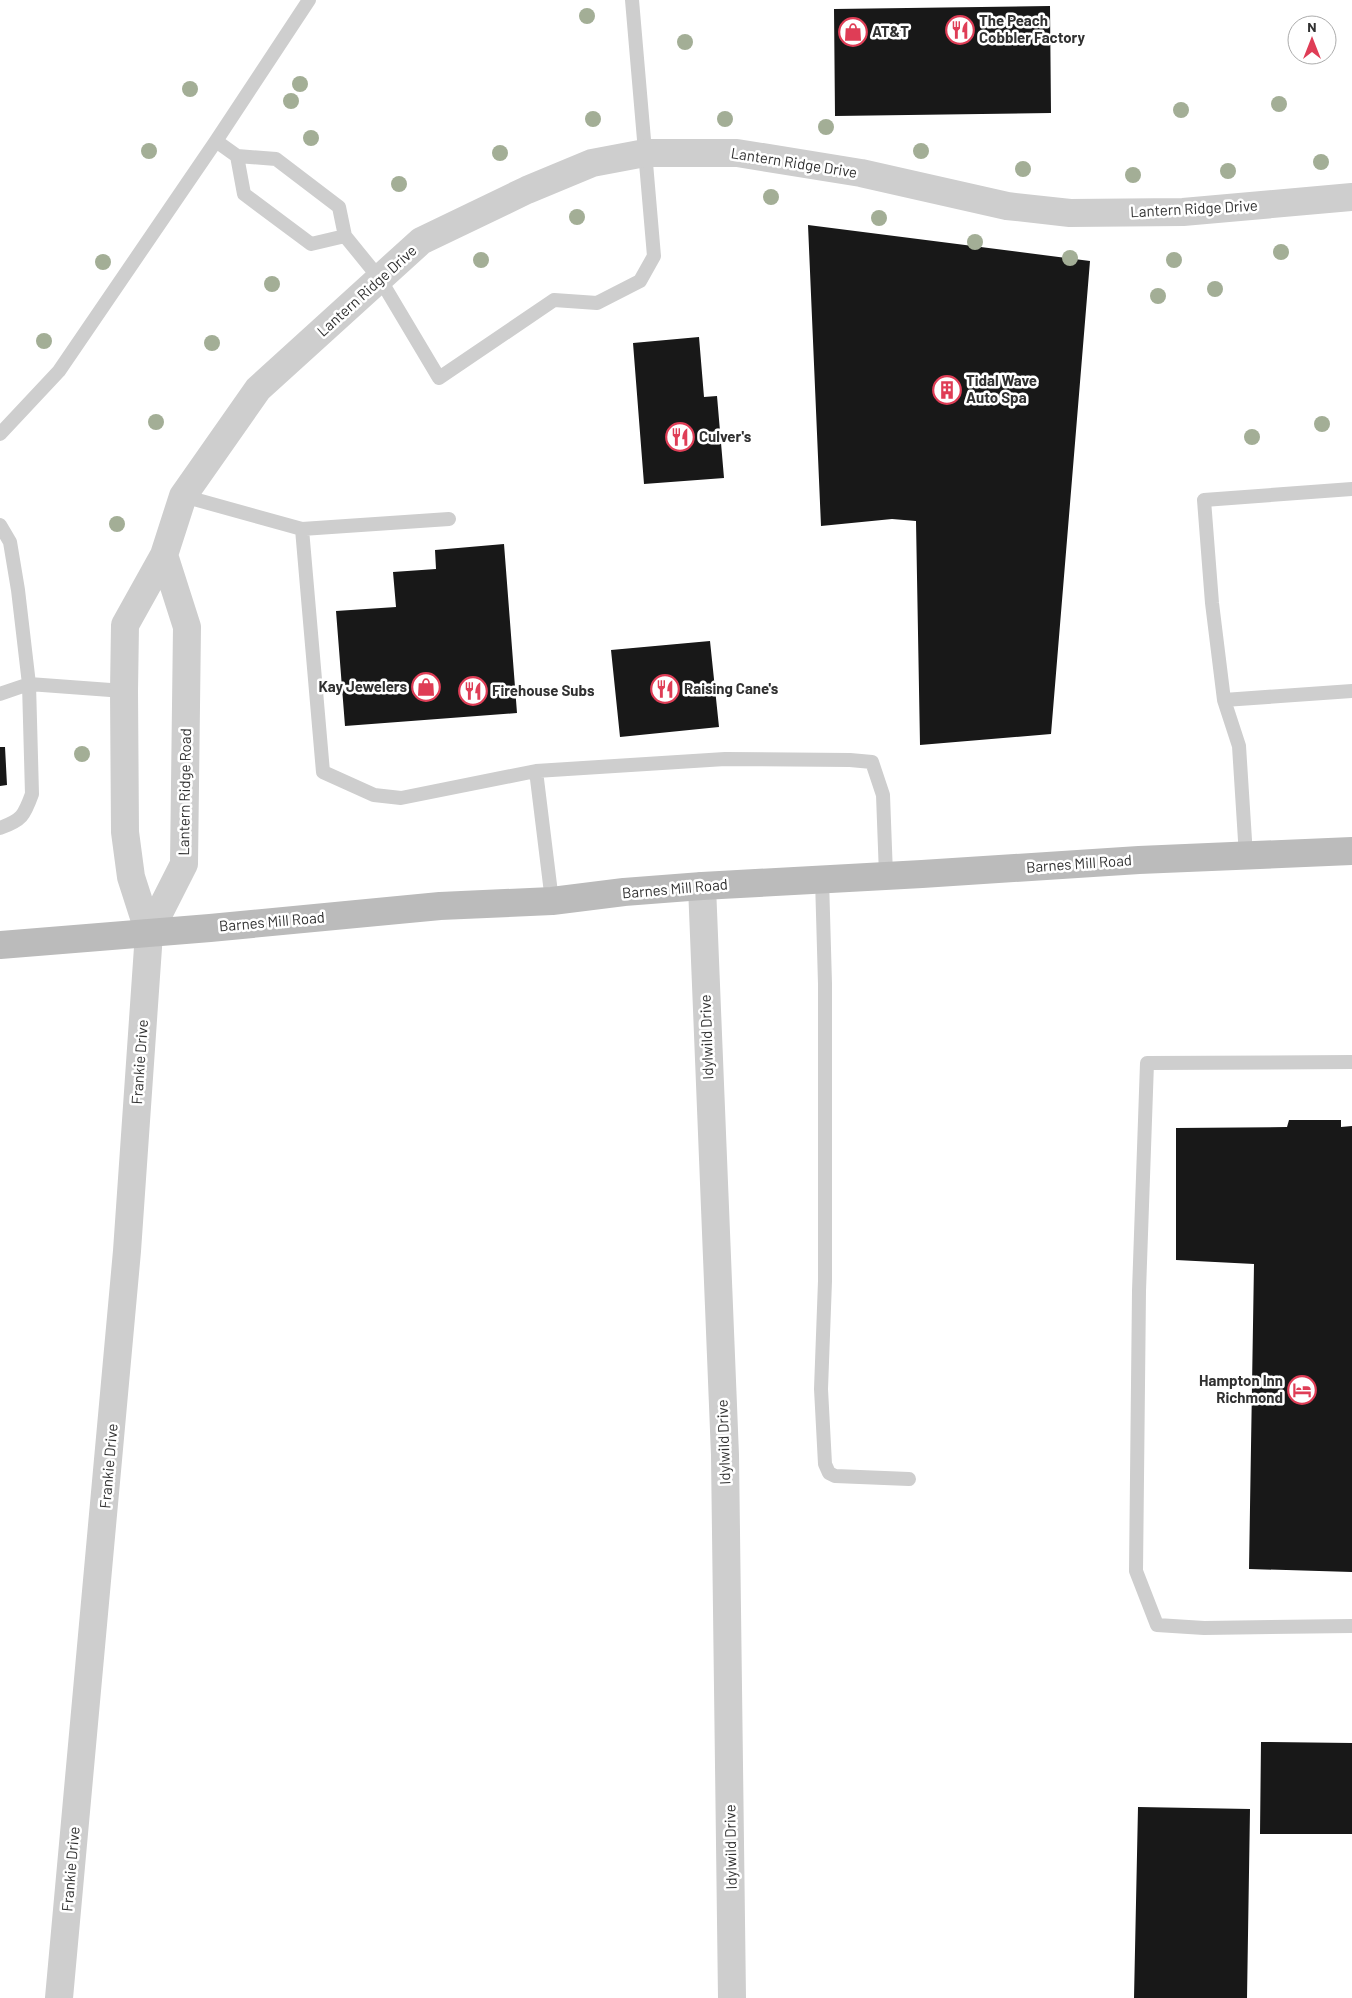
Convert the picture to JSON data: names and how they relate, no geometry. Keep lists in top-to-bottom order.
{
  "streets": {
    "street": [
      "Lantern Ridge Drive",
      "Lantern Ridge Road",
      "Barnes Mill Road",
      "Idylwild Drive",
      "Frankie Drive"
    ]
  },
  "crossings": [
    ["Lantern Ridge Drive", "Lantern Ridge Road"],
    ["Lantern Ridge Road", "Barnes Mill Road"],
    ["Lantern Ridge Road", "Frankie Drive"],
    ["Barnes Mill Road", "Idylwild Drive"],
    ["Barnes Mill Road", "Frankie Drive"]
  ],
  "places": {
    "restaurant": [
      "The Peach Cobbler Factory",
      "Culver's",
      "Raising Cane's",
      "Firehouse Subs"
    ],
    "shop": ["AT&T", "Kay Jewelers"],
    "building": ["Tidal Wave Auto Spa"],
    "hotel": ["Hampton Inn Richmond"]
  },
  "north": "top"
}
